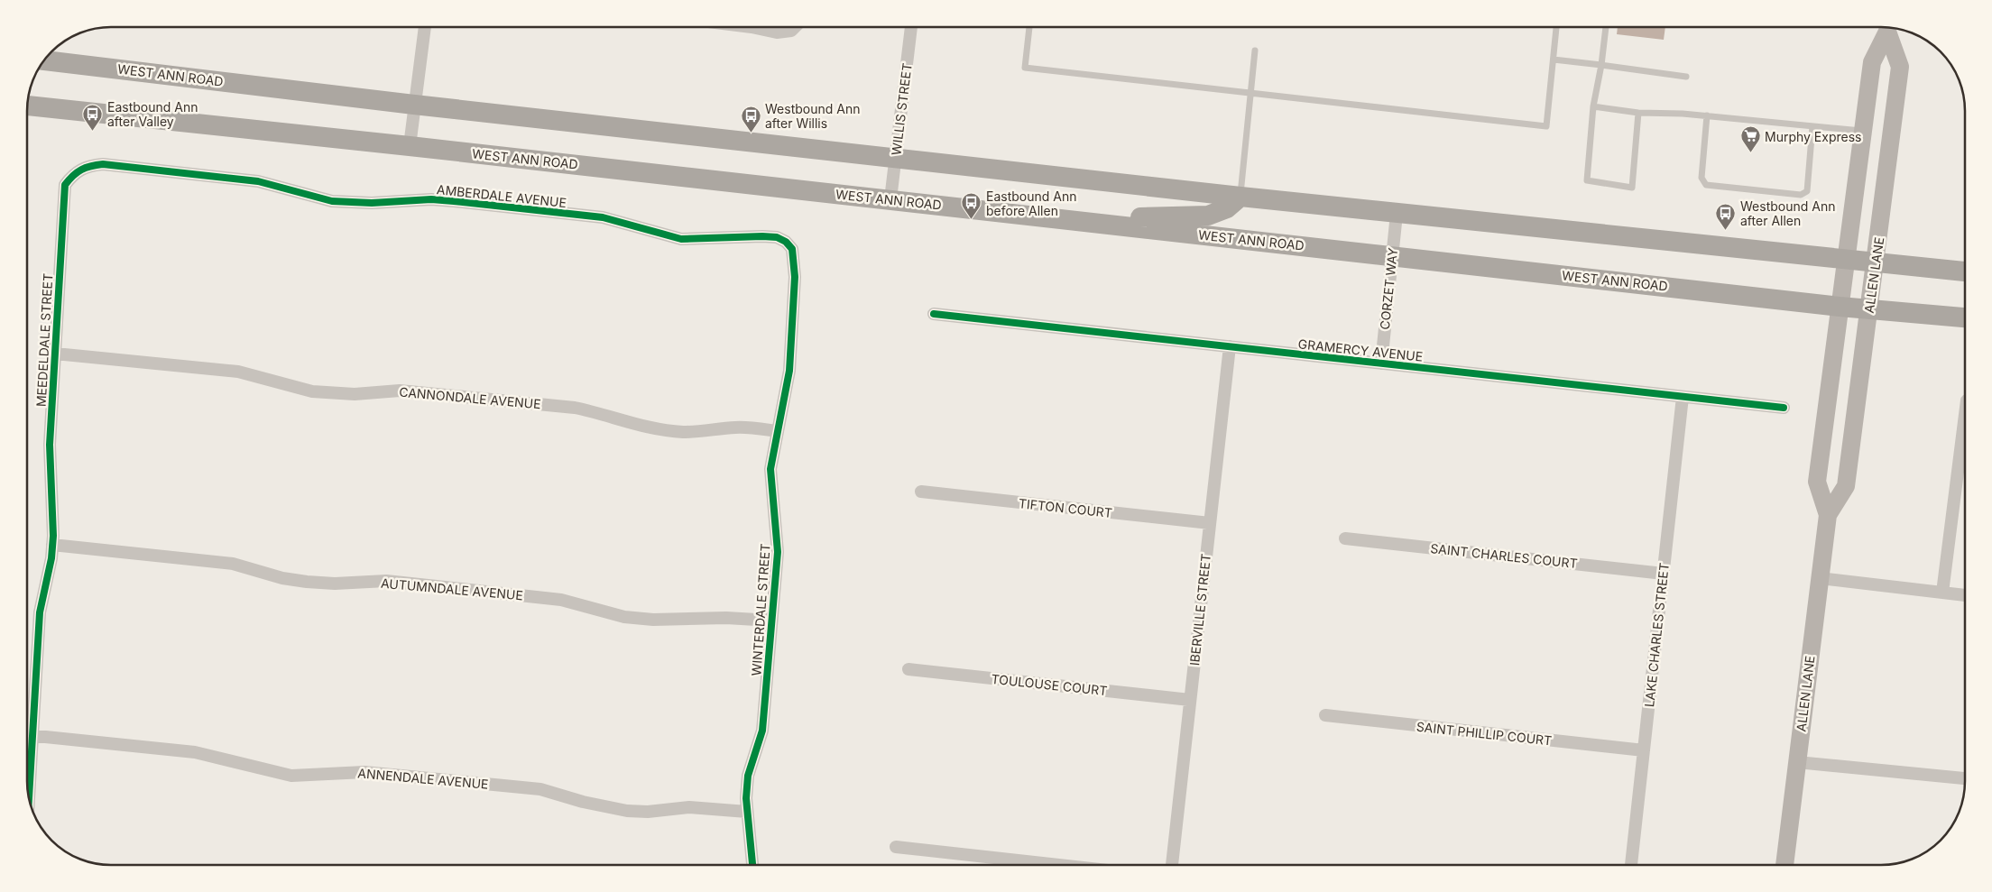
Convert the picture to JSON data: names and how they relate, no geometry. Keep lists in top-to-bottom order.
{
  "streets": {
    "main road": ["WEST ANN ROAD", "ALLEN LANE"],
    "street": [
      "WILLIS STREET",
      "AMBERDALE AVENUE",
      "CORZET WAY",
      "MEEDELDALE STREET",
      "GRAMERCY AVENUE",
      "CANNONDALE AVENUE",
      "TIFTON COURT",
      "SAINT CHARLES COURT",
      "AUTUMNDALE AVENUE",
      "WINTERDALE STREET",
      "IBERVILLE STREET",
      "LAKE CHARLES STREET",
      "TOULOUSE COURT",
      "SAINT PHILLIP COURT",
      "ANNENDALE AVENUE"
    ]
  },
  "crossings": [
    ["WEST ANN ROAD", "WILLIS STREET"],
    ["WEST ANN ROAD", "ALLEN LANE"],
    ["WEST ANN ROAD", "CORZET WAY"],
    ["AMBERDALE AVENUE", "MEEDELDALE STREET"],
    ["AMBERDALE AVENUE", "WINTERDALE STREET"],
    ["CORZET WAY", "GRAMERCY AVENUE"],
    ["MEEDELDALE STREET", "CANNONDALE AVENUE"],
    ["MEEDELDALE STREET", "AUTUMNDALE AVENUE"],
    ["MEEDELDALE STREET", "ANNENDALE AVENUE"],
    ["GRAMERCY AVENUE", "IBERVILLE STREET"],
    ["GRAMERCY AVENUE", "LAKE CHARLES STREET"],
    ["CANNONDALE AVENUE", "WINTERDALE STREET"],
    ["TIFTON COURT", "IBERVILLE STREET"],
    ["SAINT CHARLES COURT", "LAKE CHARLES STREET"],
    ["AUTUMNDALE AVENUE", "WINTERDALE STREET"],
    ["WINTERDALE STREET", "ANNENDALE AVENUE"],
    ["IBERVILLE STREET", "TOULOUSE COURT"],
    ["LAKE CHARLES STREET", "SAINT PHILLIP COURT"]
  ],
  "places": {
    "bus stop": [
      "Eastbound Ann after Valley",
      "Westbound Ann after Willis",
      "Eastbound Ann before Allen",
      "Westbound Ann after Allen"
    ],
    "supermarket": ["Murphy Express"]
  }
}
